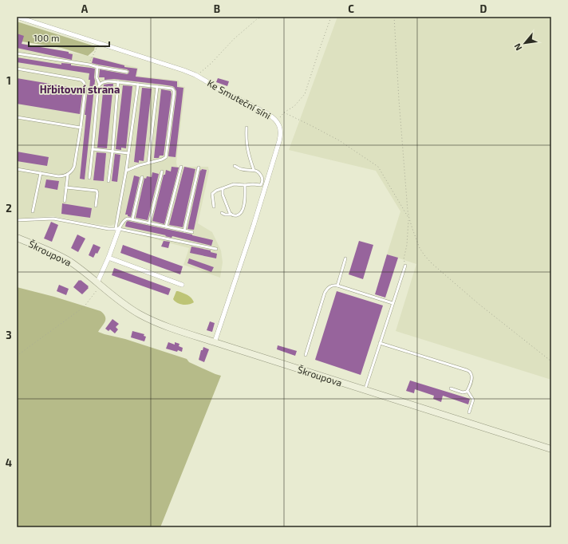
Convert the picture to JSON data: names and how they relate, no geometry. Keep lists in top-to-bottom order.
{
  "streets": {
    "street": ["Ke Smuteční síni", "Škroupova"]
  },
  "crossings": [
    ["Ke Smuteční síni", "Škroupova"]
  ],
  "districts": ["Hřbitovní strana"],
  "scale_bar": "100 m",
  "north": "bottom left",
  "grid": {
    "columns": [
      "A",
      "B",
      "C",
      "D"
    ],
    "rows": [
      "1",
      "2",
      "3",
      "4"
    ]
  }
}
